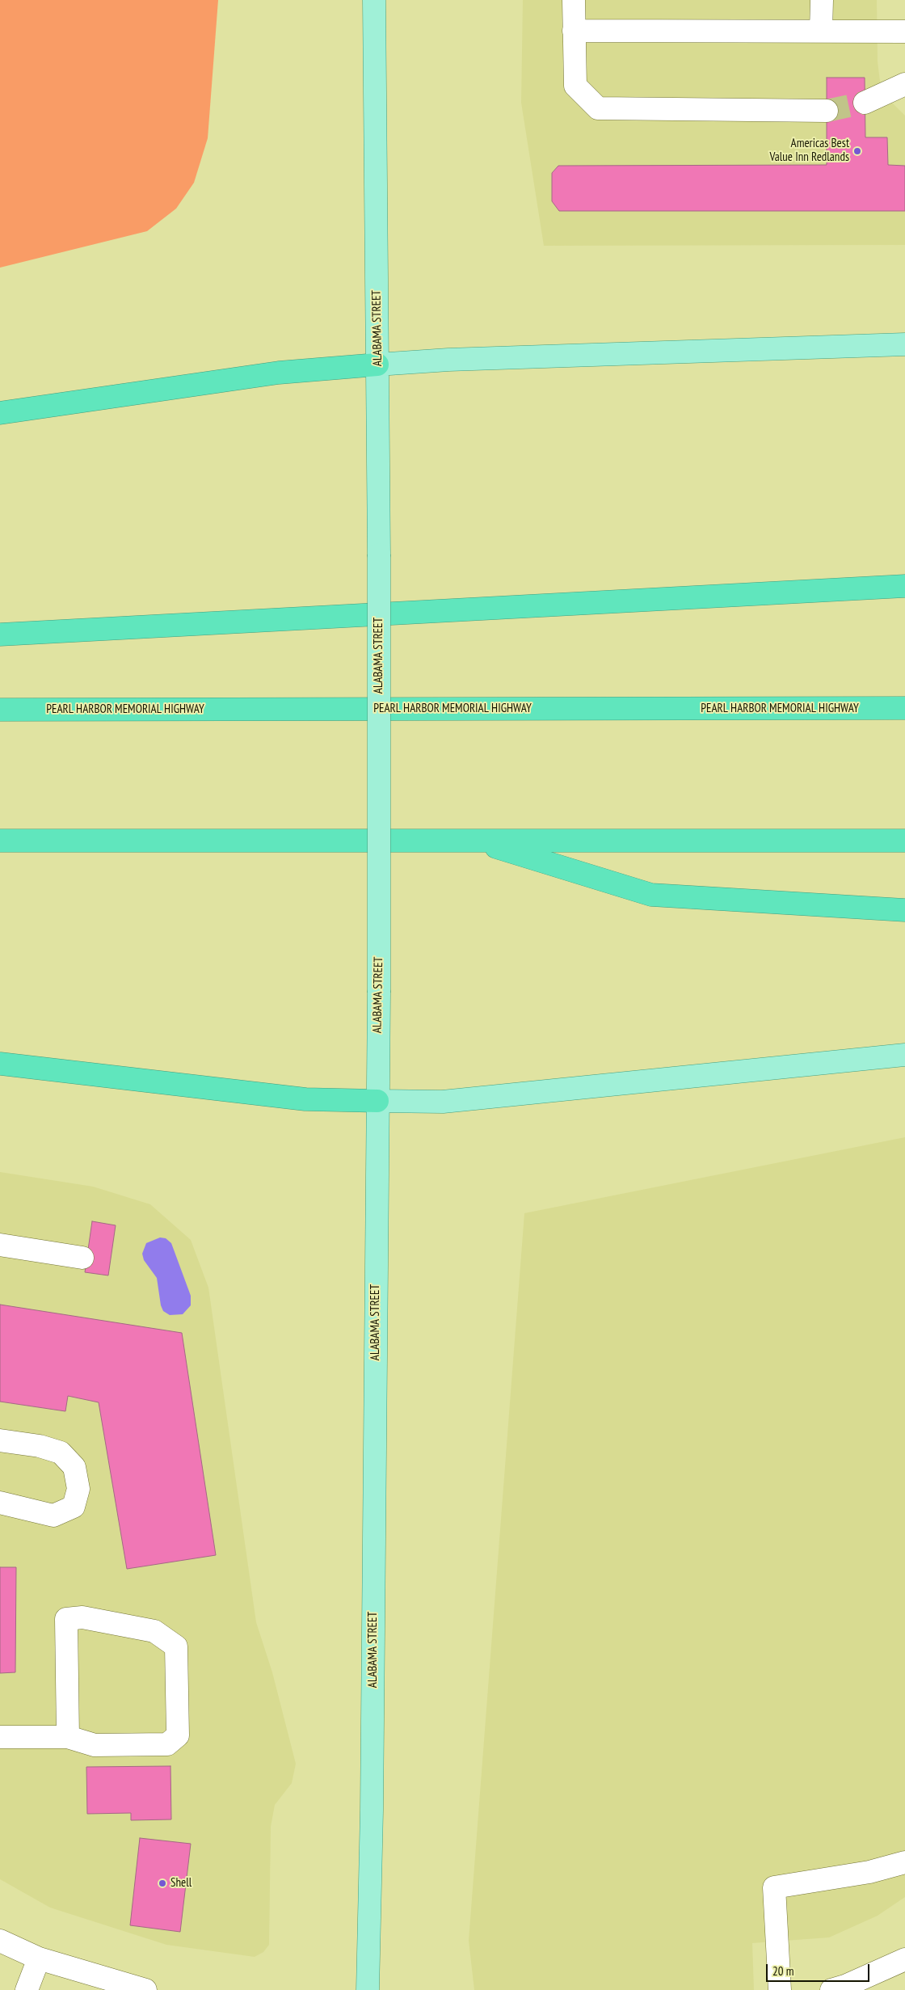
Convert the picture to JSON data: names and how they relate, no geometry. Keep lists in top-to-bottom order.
{
  "streets": {
    "highway": ["PEARL HARBOR MEMORIAL HIGHWAY"],
    "main road": ["ALABAMA STREET"]
  },
  "places": ["Americas Best Value Inn Redlands", "Shell"],
  "scale_bar": "20 m"
}
